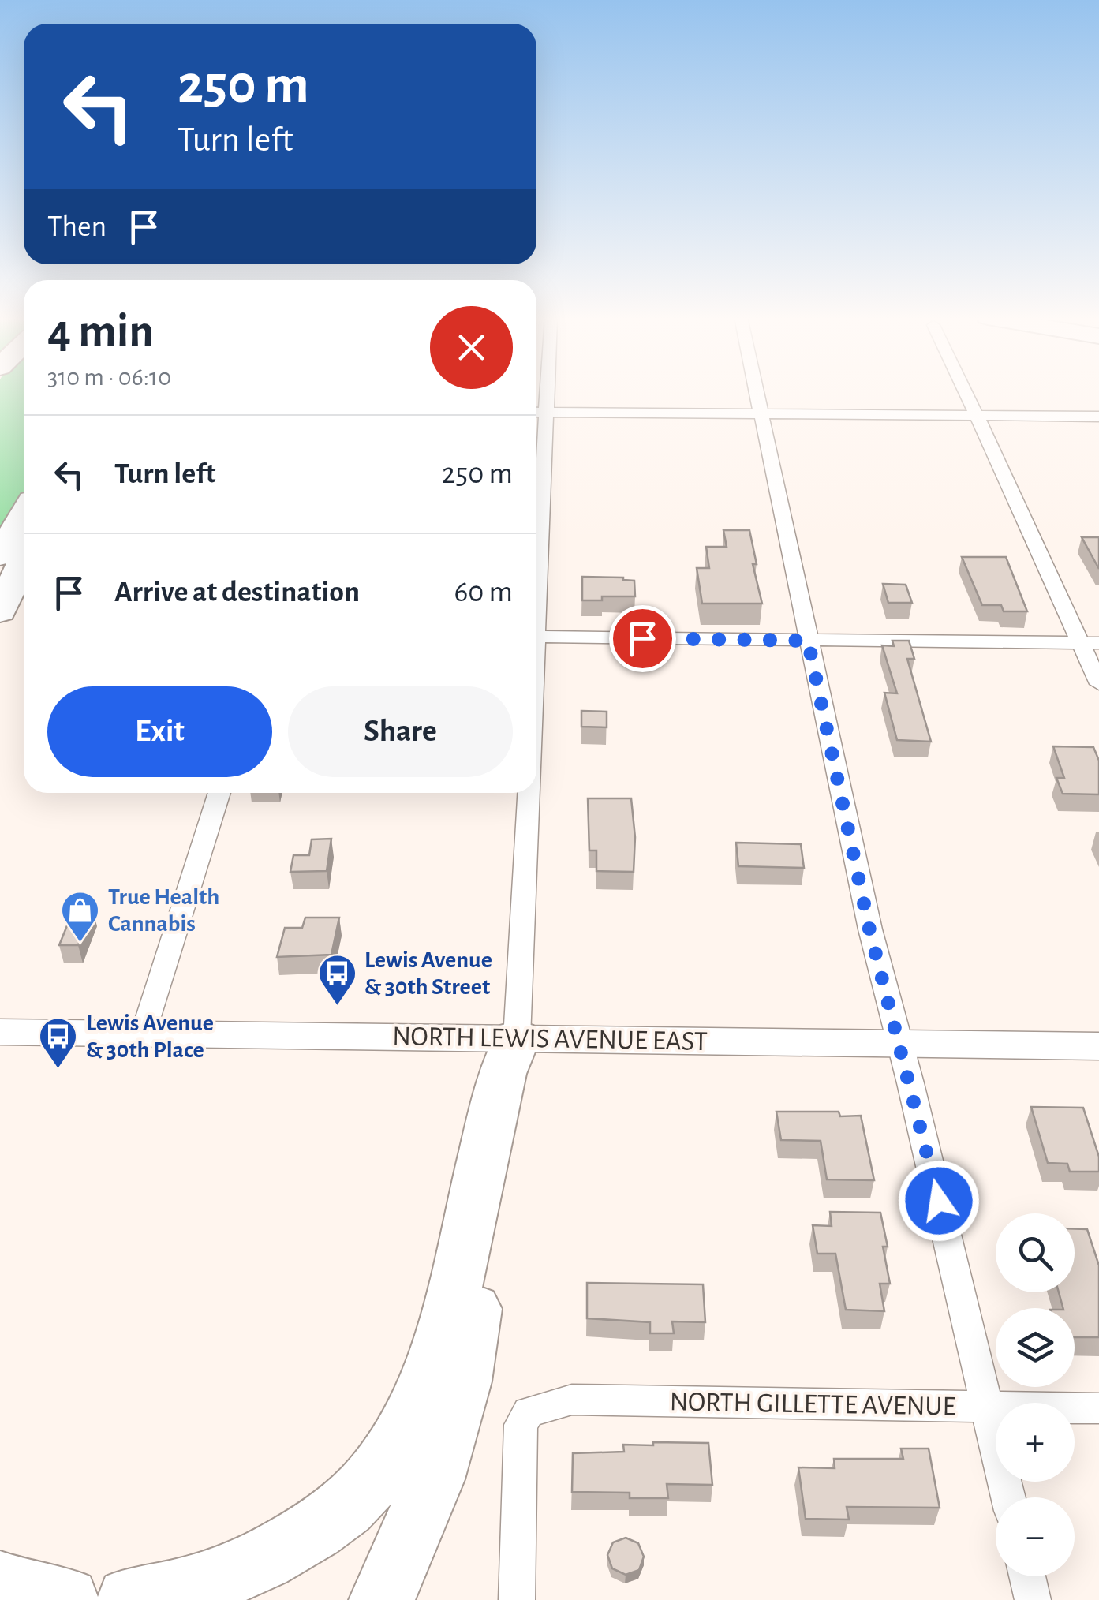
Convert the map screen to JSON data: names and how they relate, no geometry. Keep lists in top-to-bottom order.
{
  "streets": {
    "main road": ["NORTH LEWIS AVENUE EAST"],
    "street": ["NORTH GILLETTE AVENUE"]
  },
  "places": {
    "shop": ["True Health Cannabis"],
    "bus stop": ["Lewis Avenue & 30th Street", "Lewis Avenue & 30th Place"]
  },
  "page": {
    "turn": ["250 m", "Turn left"],
    "then": "Then",
    "heading": ["4 min", "310 m · 06:10"],
    "list": [
      {
        "name": "Turn left",
        "value": "250 m"
      },
      {
        "name": "Arrive at destination",
        "value": "60 m"
      }
    ],
    "buttons": ["Exit", "Share"],
    "map_buttons": ["+", "−"]
  }
}
